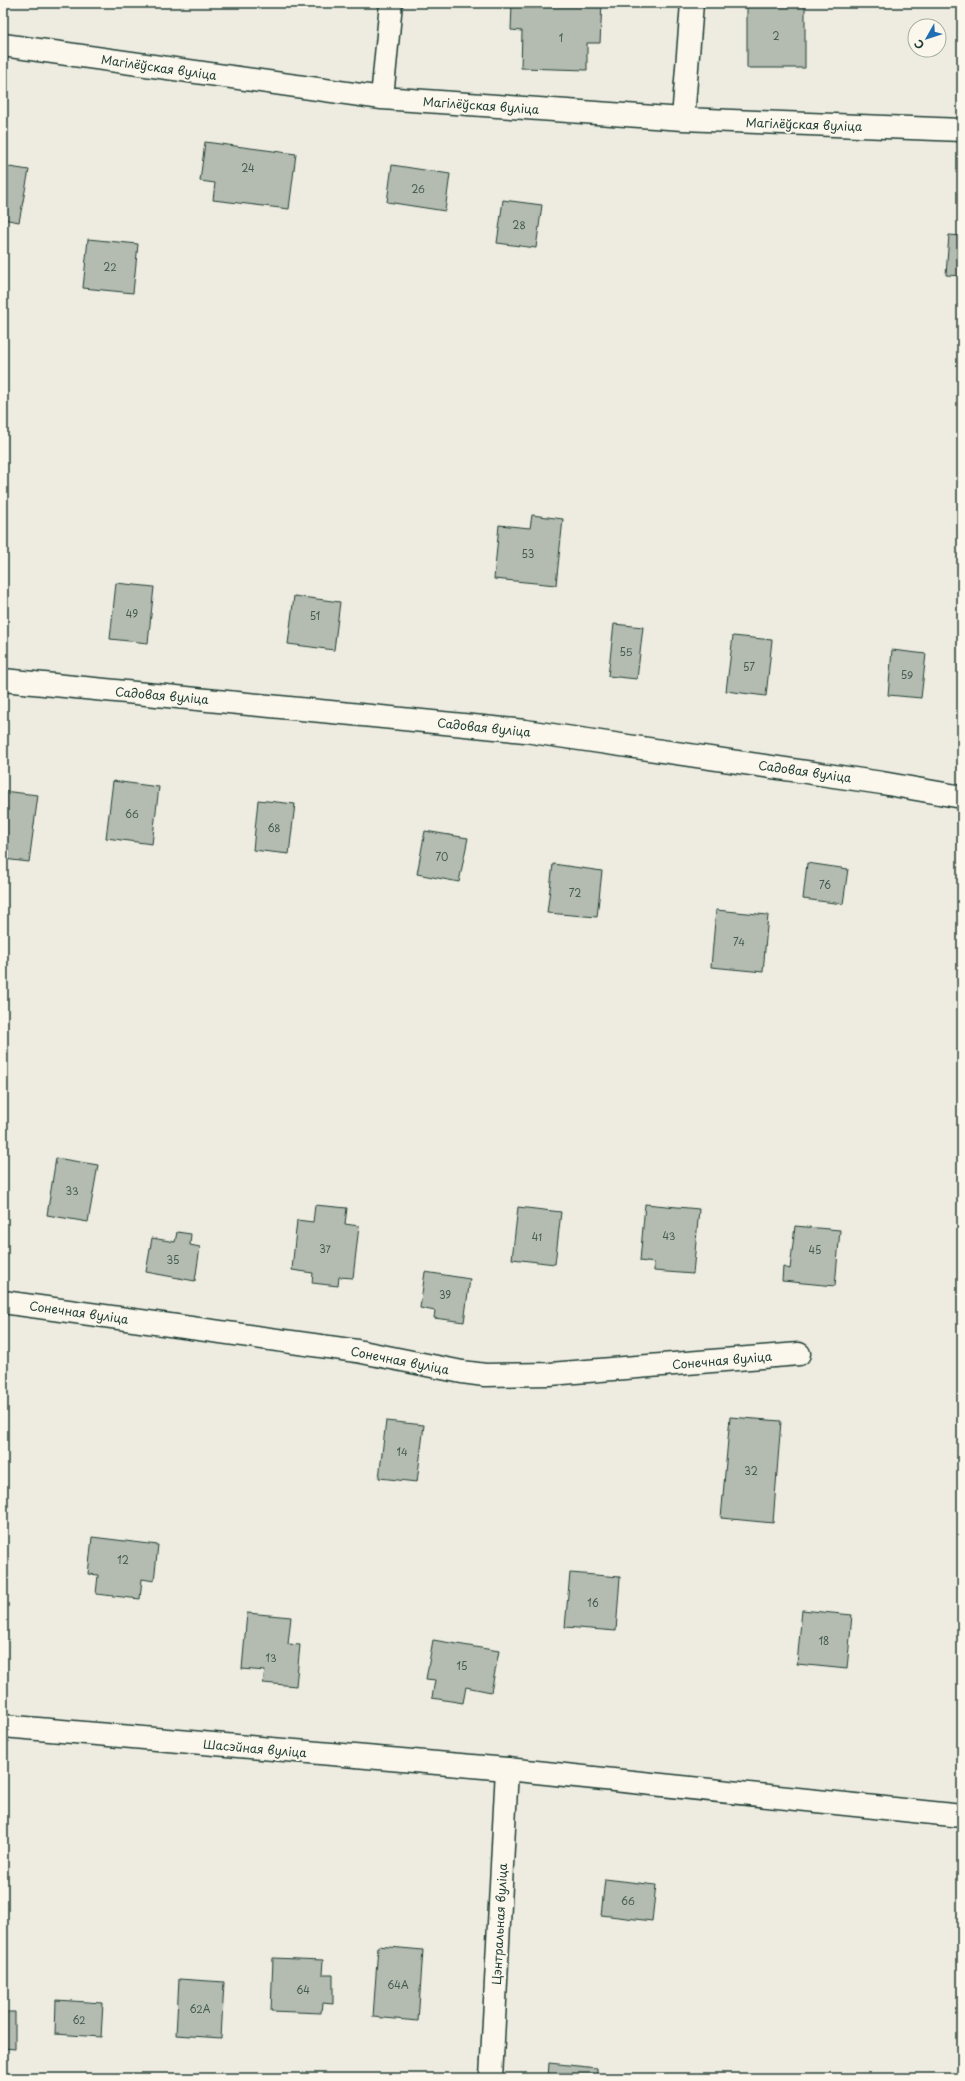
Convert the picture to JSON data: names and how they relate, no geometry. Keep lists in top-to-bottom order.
{
  "streets": {
    "street": [
      "Магілёўская вуліца",
      "Садовая вуліца",
      "Сонечная вуліца",
      "Шасэйная вуліца",
      "Цэнтральная вуліца"
    ]
  },
  "crossings": [
    ["Шасэйная вуліца", "Цэнтральная вуліца"]
  ],
  "house_numbers": [
    "2",
    "1",
    "24",
    "26",
    "28",
    "22",
    "53",
    "49",
    "51",
    "55",
    "57",
    "59",
    "66",
    "68",
    "70",
    "76",
    "72",
    "74",
    "33",
    "43",
    "41",
    "37",
    "45",
    "35",
    "39",
    "14",
    "32",
    "12",
    "16",
    "18",
    "13",
    "15",
    "66",
    "64А",
    "64",
    "62А",
    "62"
  ],
  "north": "bottom left"
}
